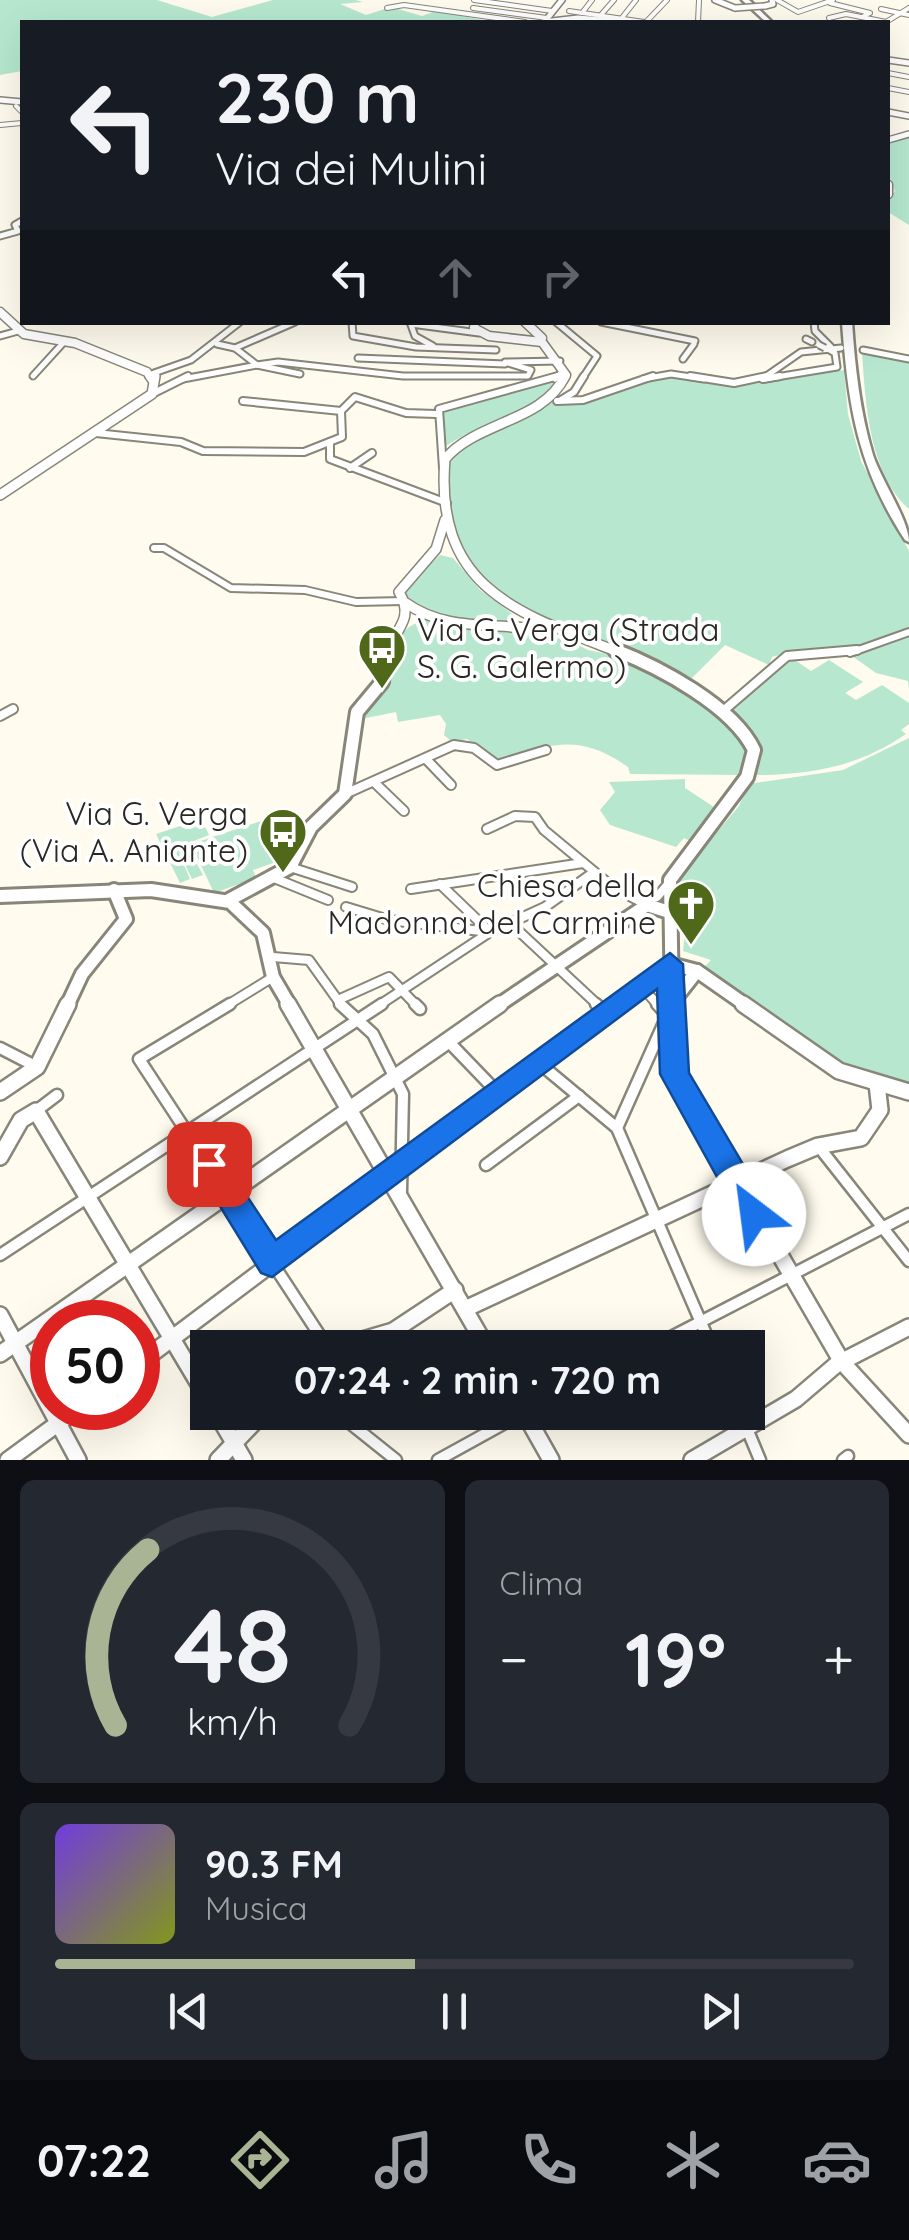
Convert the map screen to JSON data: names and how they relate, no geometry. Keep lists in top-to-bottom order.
{
  "places": {
    "bus stop": ["Via G. Verga (Strada S. G. Galermo)", "Via G. Verga (Via A. Aniante)"],
    "church": ["Chiesa della Madonna del Carmine"]
  },
  "page": {
    "turn": ["230 m", "Via dei Mulini"],
    "limit": "50",
    "trip": "07:24 · 2 min · 720 m",
    "tile": "Clima",
    "heat": ["−", "19°", "+"],
    "song": ["90.3 FM", "Musica"],
    "tabs": "07:22",
    "gauge": ["48", "km/h"]
  }
}
